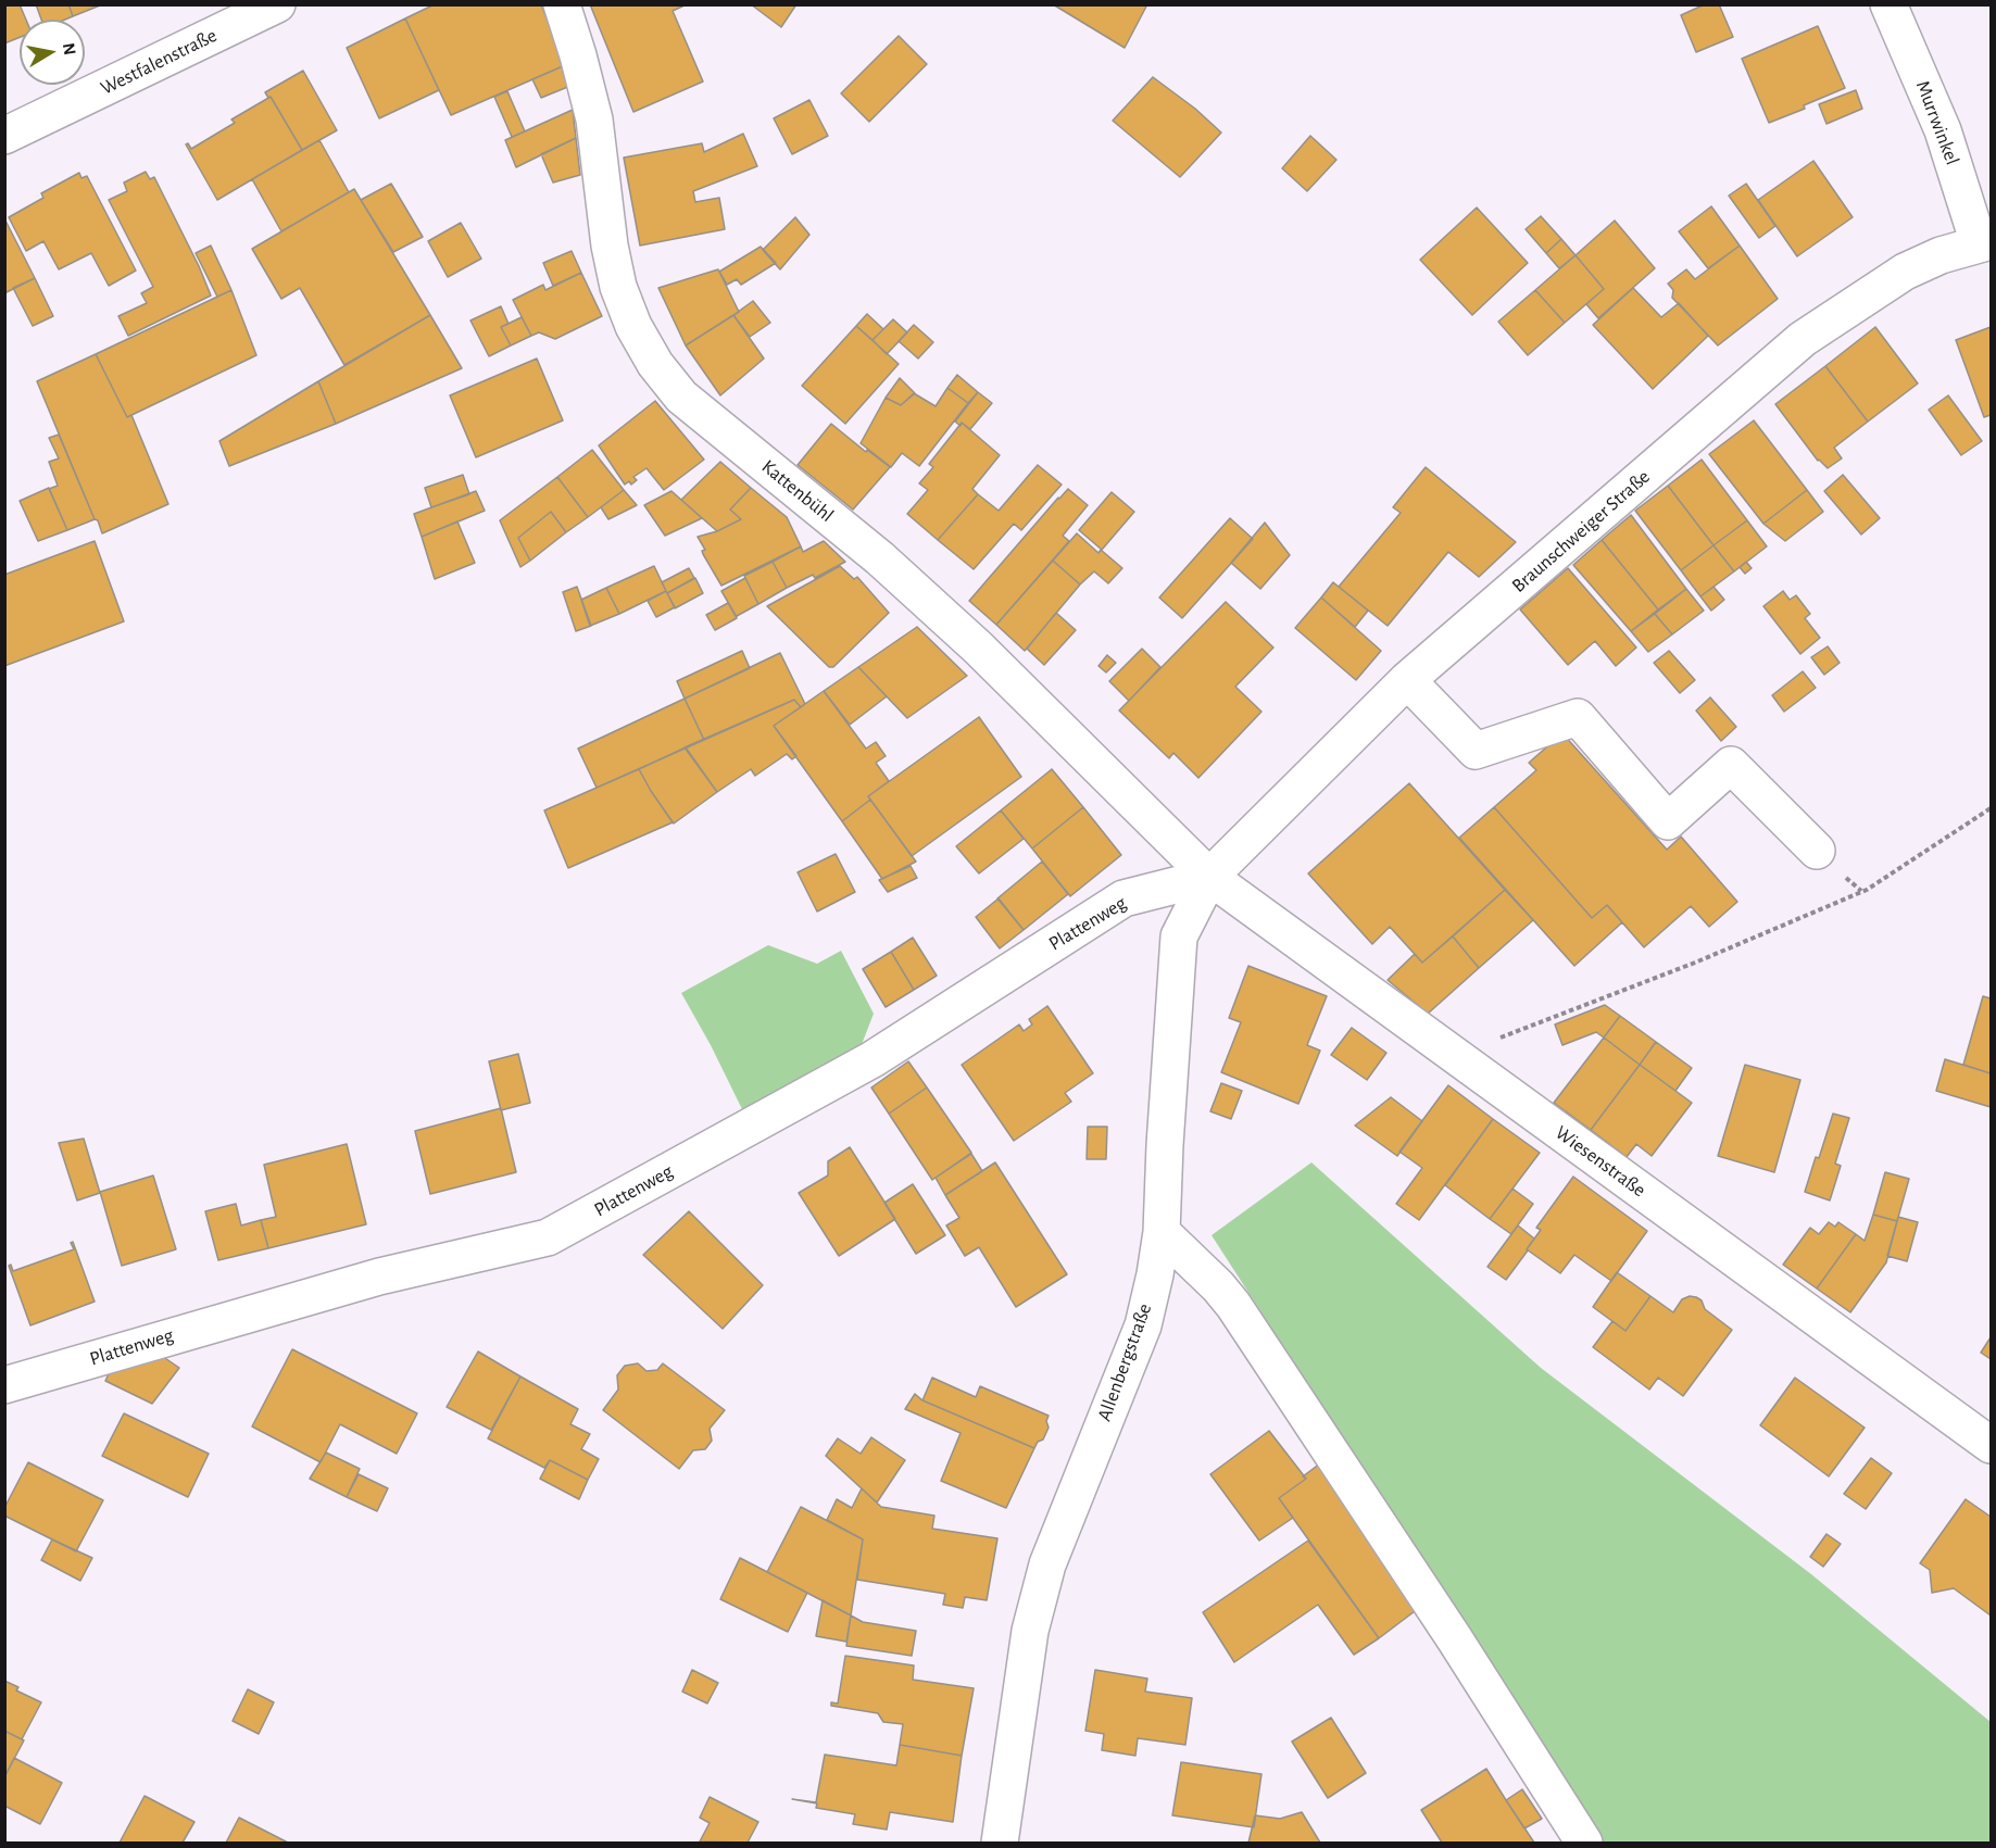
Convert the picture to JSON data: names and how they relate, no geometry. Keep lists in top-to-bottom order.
{
  "streets": {
    "street": [
      "Westfalenstraße",
      "Murrwinkel",
      "Kattenbühl",
      "Braunschweiger Straße",
      "Plattenweg",
      "Wiesenstraße",
      "Allenbergstraße"
    ]
  },
  "crossings": [
    ["Murrwinkel", "Braunschweiger Straße"],
    ["Kattenbühl", "Braunschweiger Straße"],
    ["Kattenbühl", "Plattenweg"],
    ["Kattenbühl", "Wiesenstraße"],
    ["Kattenbühl", "Allenbergstraße"],
    ["Braunschweiger Straße", "Plattenweg"],
    ["Braunschweiger Straße", "Wiesenstraße"],
    ["Braunschweiger Straße", "Allenbergstraße"],
    ["Plattenweg", "Wiesenstraße"],
    ["Plattenweg", "Allenbergstraße"],
    ["Wiesenstraße", "Allenbergstraße"]
  ],
  "north": "right"
}
